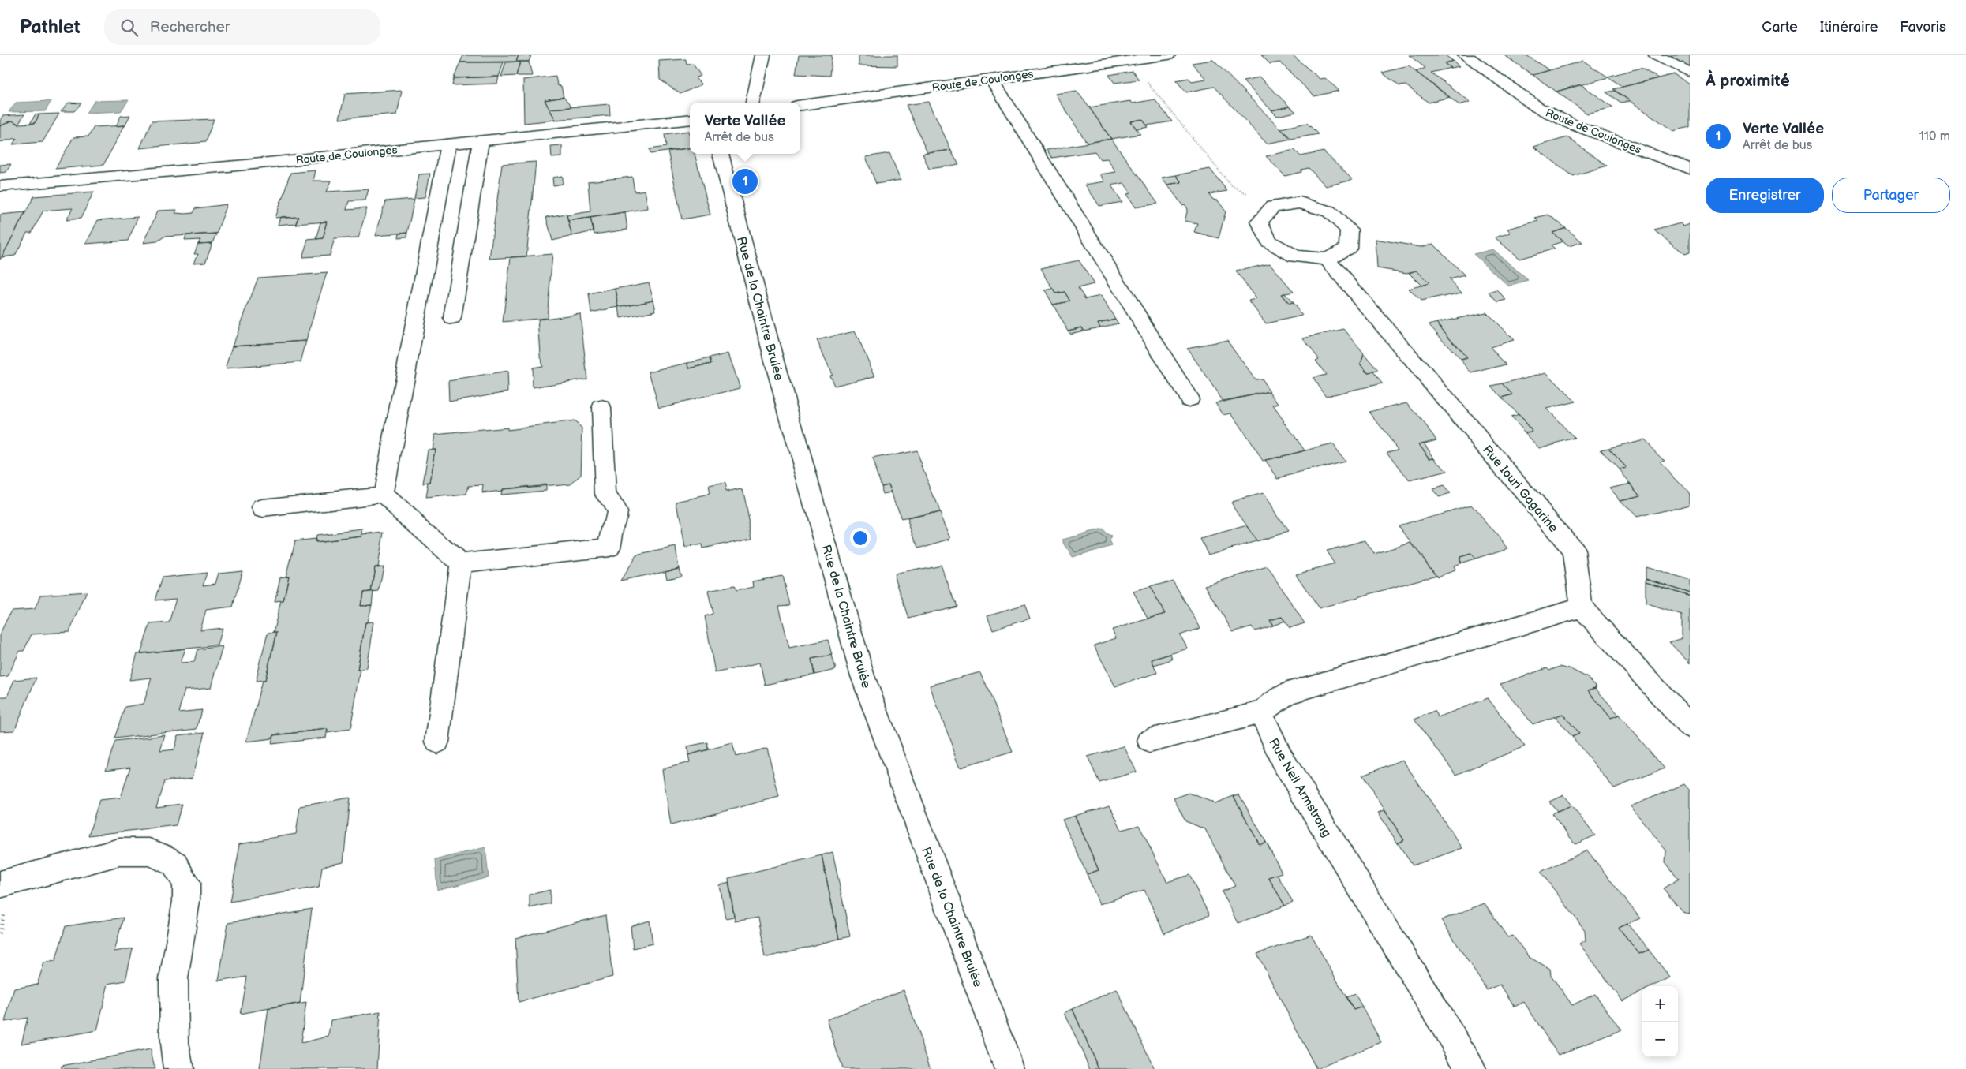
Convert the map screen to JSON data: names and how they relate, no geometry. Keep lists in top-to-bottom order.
{
  "streets": {
    "street": [
      "Route de Coulonges",
      "Rue de la Chaintre Brulée",
      "Rue Iouri Gagarine",
      "Rue Neil Armstrong"
    ]
  },
  "page": {
    "header": "Pathlet",
    "search": "Rechercher",
    "nav": ["Carte", "Itinéraire", "Favoris"],
    "heading": "À proximité",
    "popup": ["Verte Vallée", "Arrêt de bus"],
    "list": [
      {
        "mark": "1",
        "name": "Verte Vallée",
        "note": "Arrêt de bus",
        "value": "110 m"
      }
    ],
    "buttons": ["Enregistrer", "Partager"],
    "pins": "1",
    "map_buttons": ["+", "−"]
  }
}
